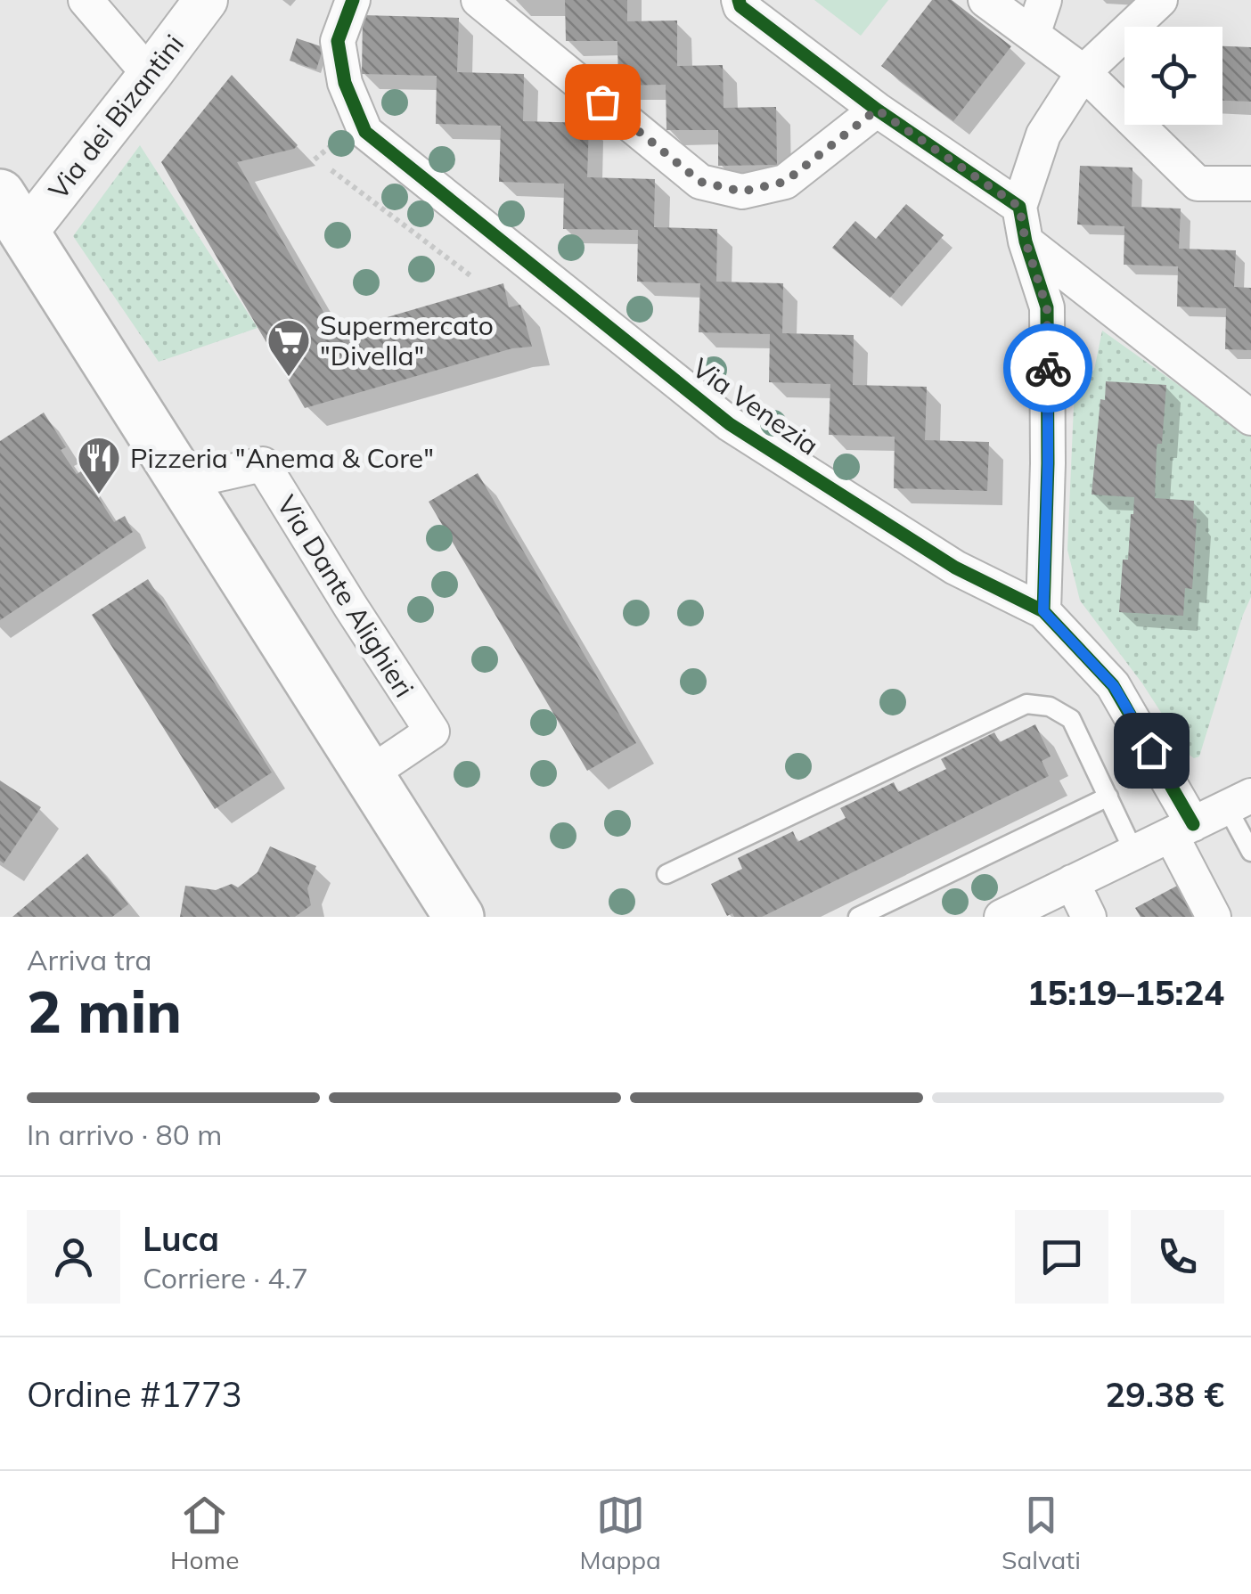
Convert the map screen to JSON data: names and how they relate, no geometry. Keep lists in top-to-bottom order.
{
  "streets": {
    "street": ["Via dei Bizantini", "Via Venezia", "Via Dante Alighieri"]
  },
  "places": {
    "supermarket": ["Supermercato \"Divella\""],
    "restaurant": ["Pizzeria \"Anema & Core\""]
  },
  "page": {
    "heading": ["2 min", "Arriva tra", "15:19–15:24"],
    "panel": [
      "Luca",
      "Corriere · 4.7",
      "Ordine #1773",
      "29.38 €"
    ],
    "bar": "In arrivo · 80 m",
    "tabs": ["Home", "Mappa", "Salvati"]
  }
}
